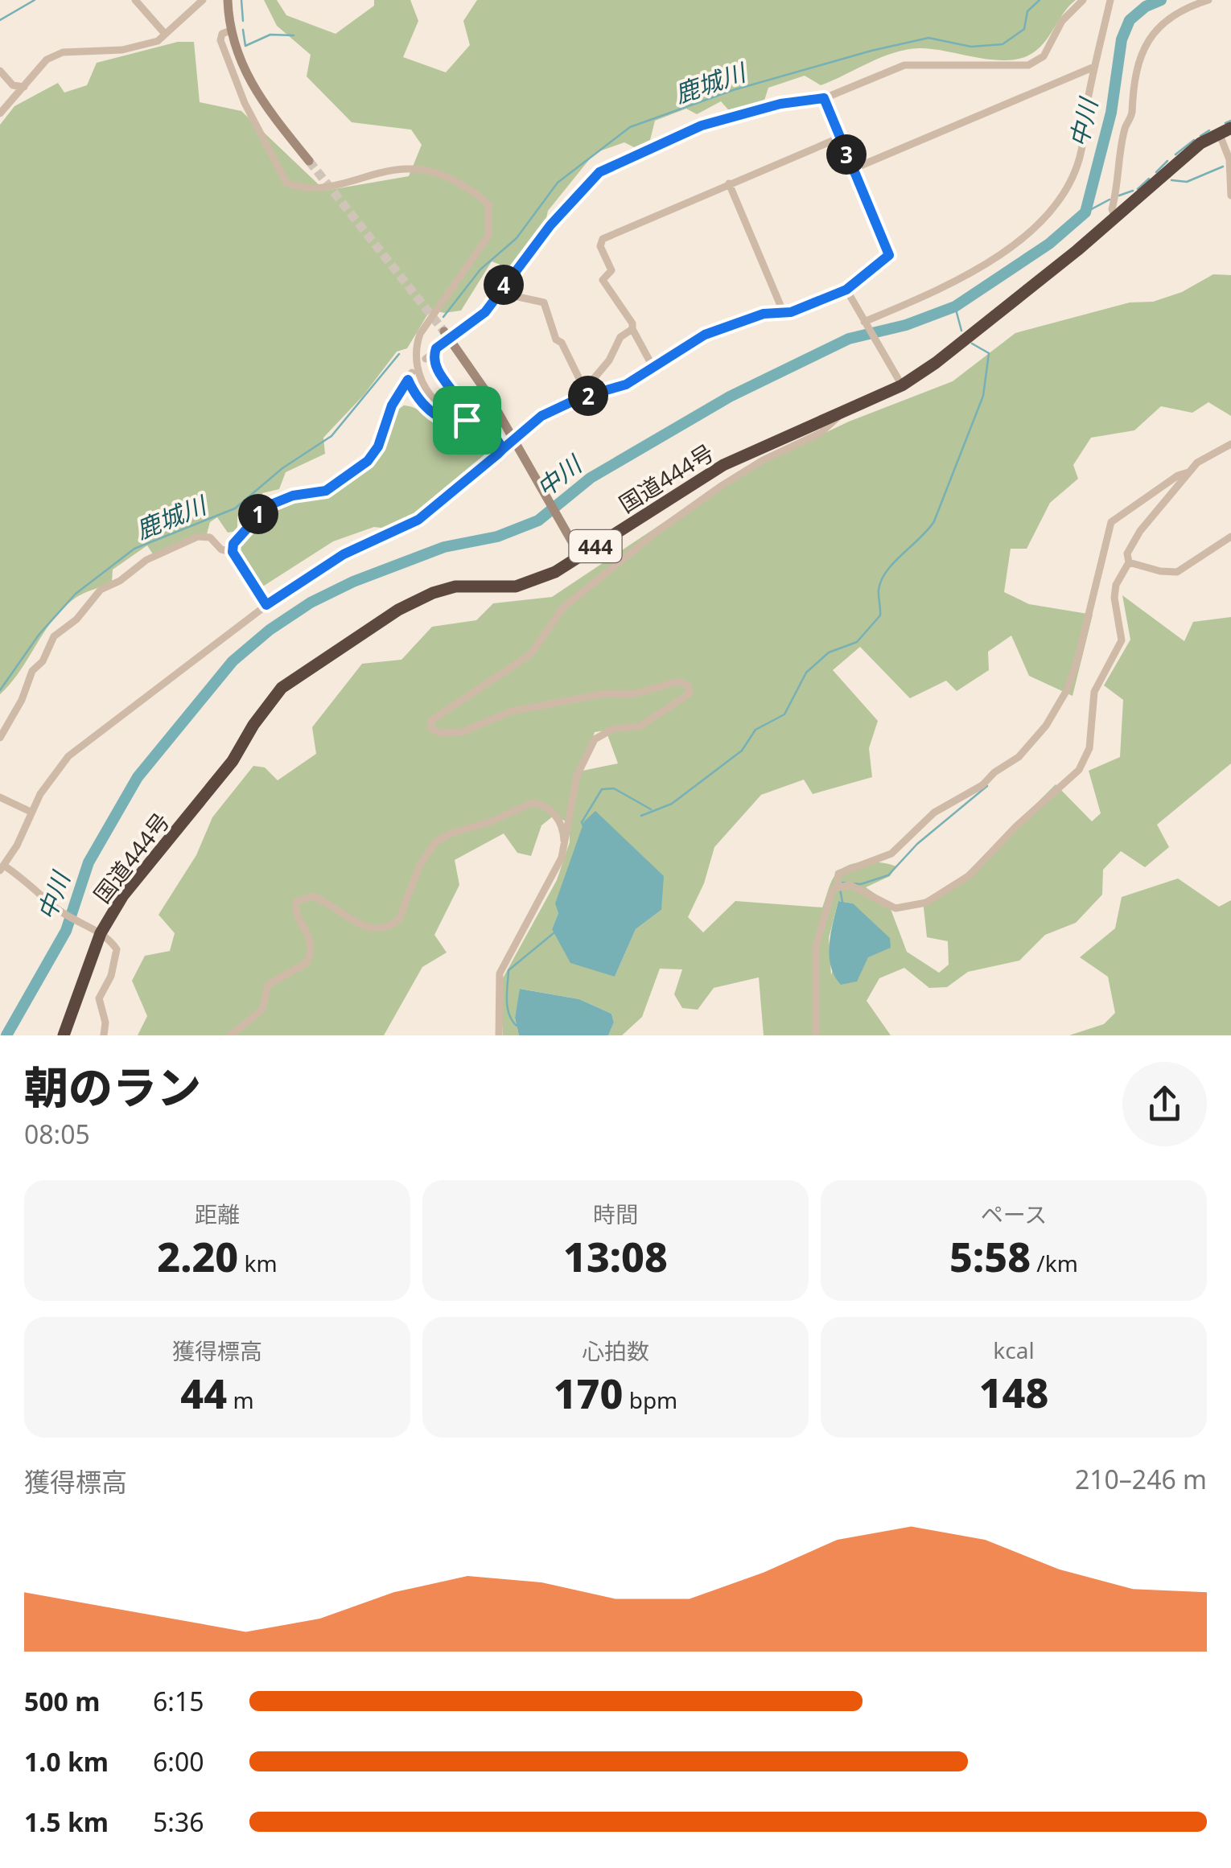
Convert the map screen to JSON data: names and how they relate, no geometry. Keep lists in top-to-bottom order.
{
  "streets": {
    "highway": ["国道444号", "444"]
  },
  "water": ["鹿城川", "中川"],
  "page": {
    "pins": [
      "3",
      "4",
      "2",
      "1"
    ],
    "heading": ["朝のラン", "08:05"],
    "stats": [
      ["距離", "2.20 km"],
      ["時間", "13:08"],
      ["ペース", "5:58 /km"],
      ["獲得標高", "44 m"],
      ["心拍数", "170 bpm"],
      ["kcal", "148"]
    ],
    "chart": ["獲得標高", "210–246 m"],
    "list": [
      {
        "name": "500 m",
        "note": "6:15"
      },
      {
        "name": "1.0 km",
        "note": "6:00"
      },
      {
        "name": "1.5 km",
        "note": "5:36"
      }
    ]
  }
}
